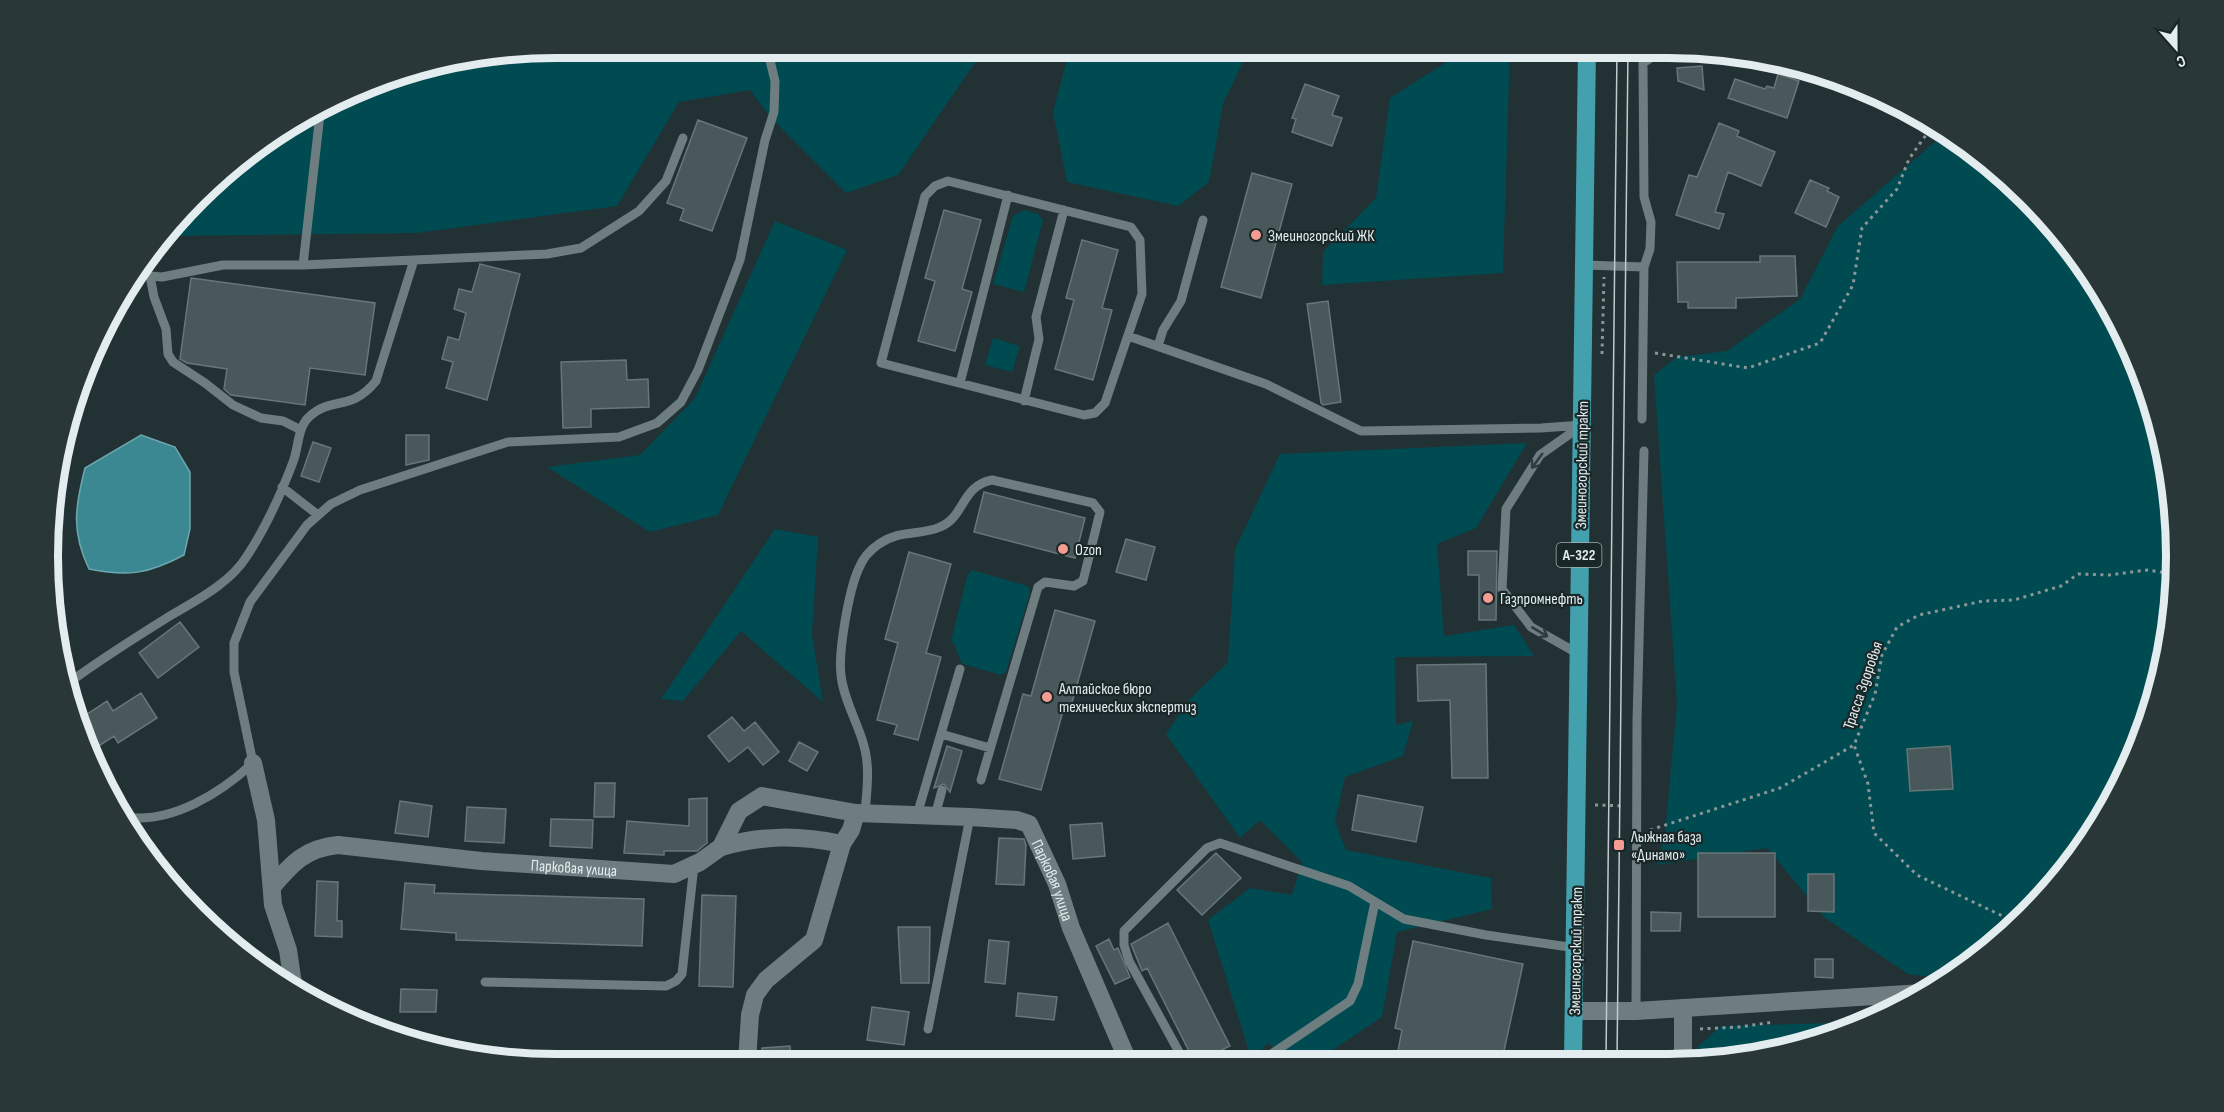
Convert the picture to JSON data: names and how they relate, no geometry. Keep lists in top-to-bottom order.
{
  "streets": {
    "highway": ["Змеиногорский тракт", "А-322"],
    "street": ["Парковая улица"],
    "path": ["Трасса Здоровья"]
  },
  "places": {
    "other": [
      "Змеиногорский ЖК",
      "Ozon",
      "Газпромнефть",
      "Алтайское бюро технических экспертиз"
    ],
    "transit": ["Лыжная база «Динамо»"]
  },
  "north": "bottom"
}
